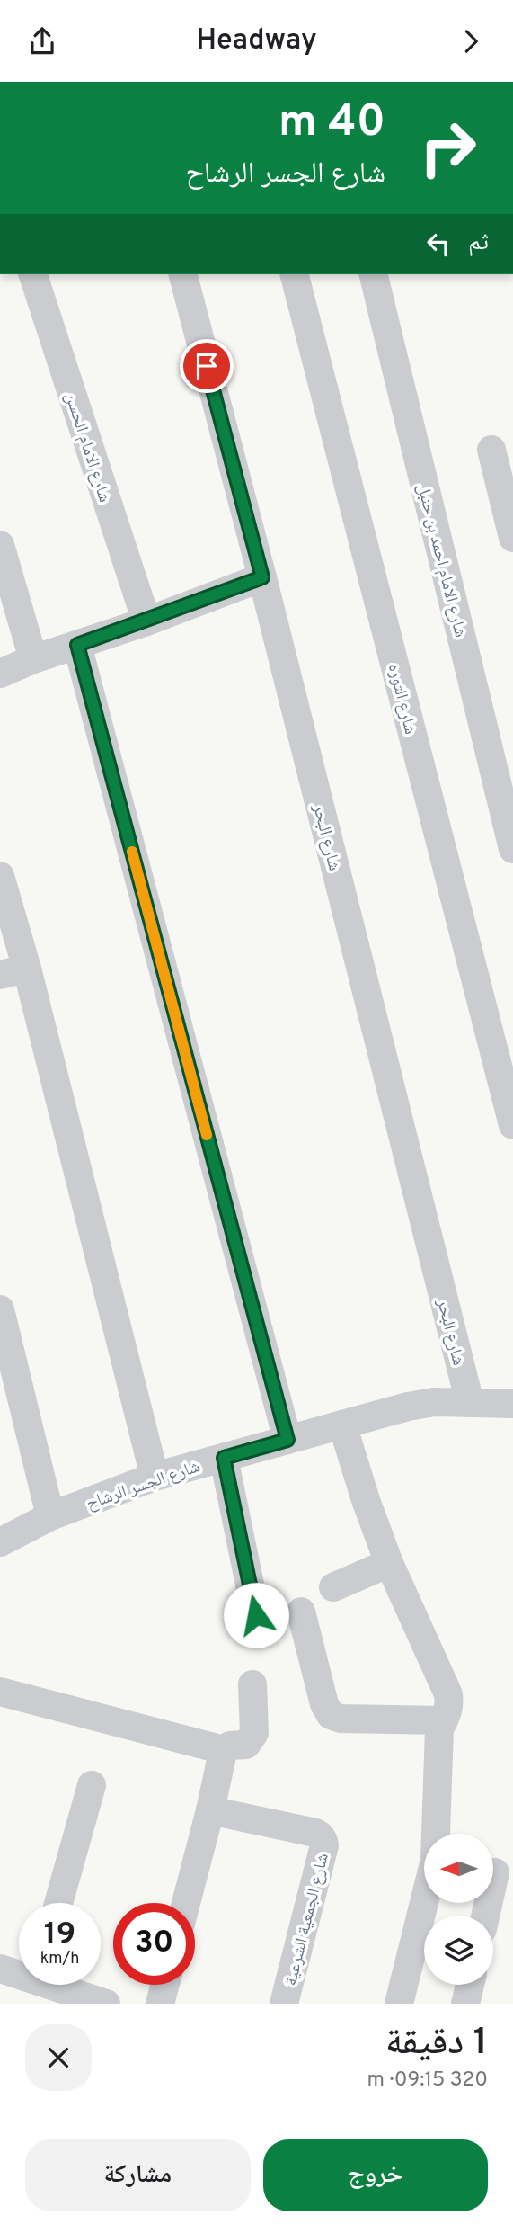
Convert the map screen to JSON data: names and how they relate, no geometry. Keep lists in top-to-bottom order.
{
  "streets": {
    "street": [
      "شارع الامام الحسن",
      "شارع الامام احمد بن حنبل",
      "شارع الثوره",
      "شارع البحر",
      "شارع الجسر الرشاح",
      "شارع الجمعية الشرعية"
    ]
  },
  "crossings": [
    ["شارع البحر", "شارع الجسر الرشاح"]
  ],
  "north": "left",
  "page": {
    "header": "Headway",
    "turn": ["40 m", "شارع الجسر الرشاح"],
    "then": "ثم",
    "speed": "19 km/h",
    "limit": "30",
    "heading": ["1 دقيقة", "320 m · 09:15"],
    "buttons": ["خروج", "مشاركة"]
  }
}
